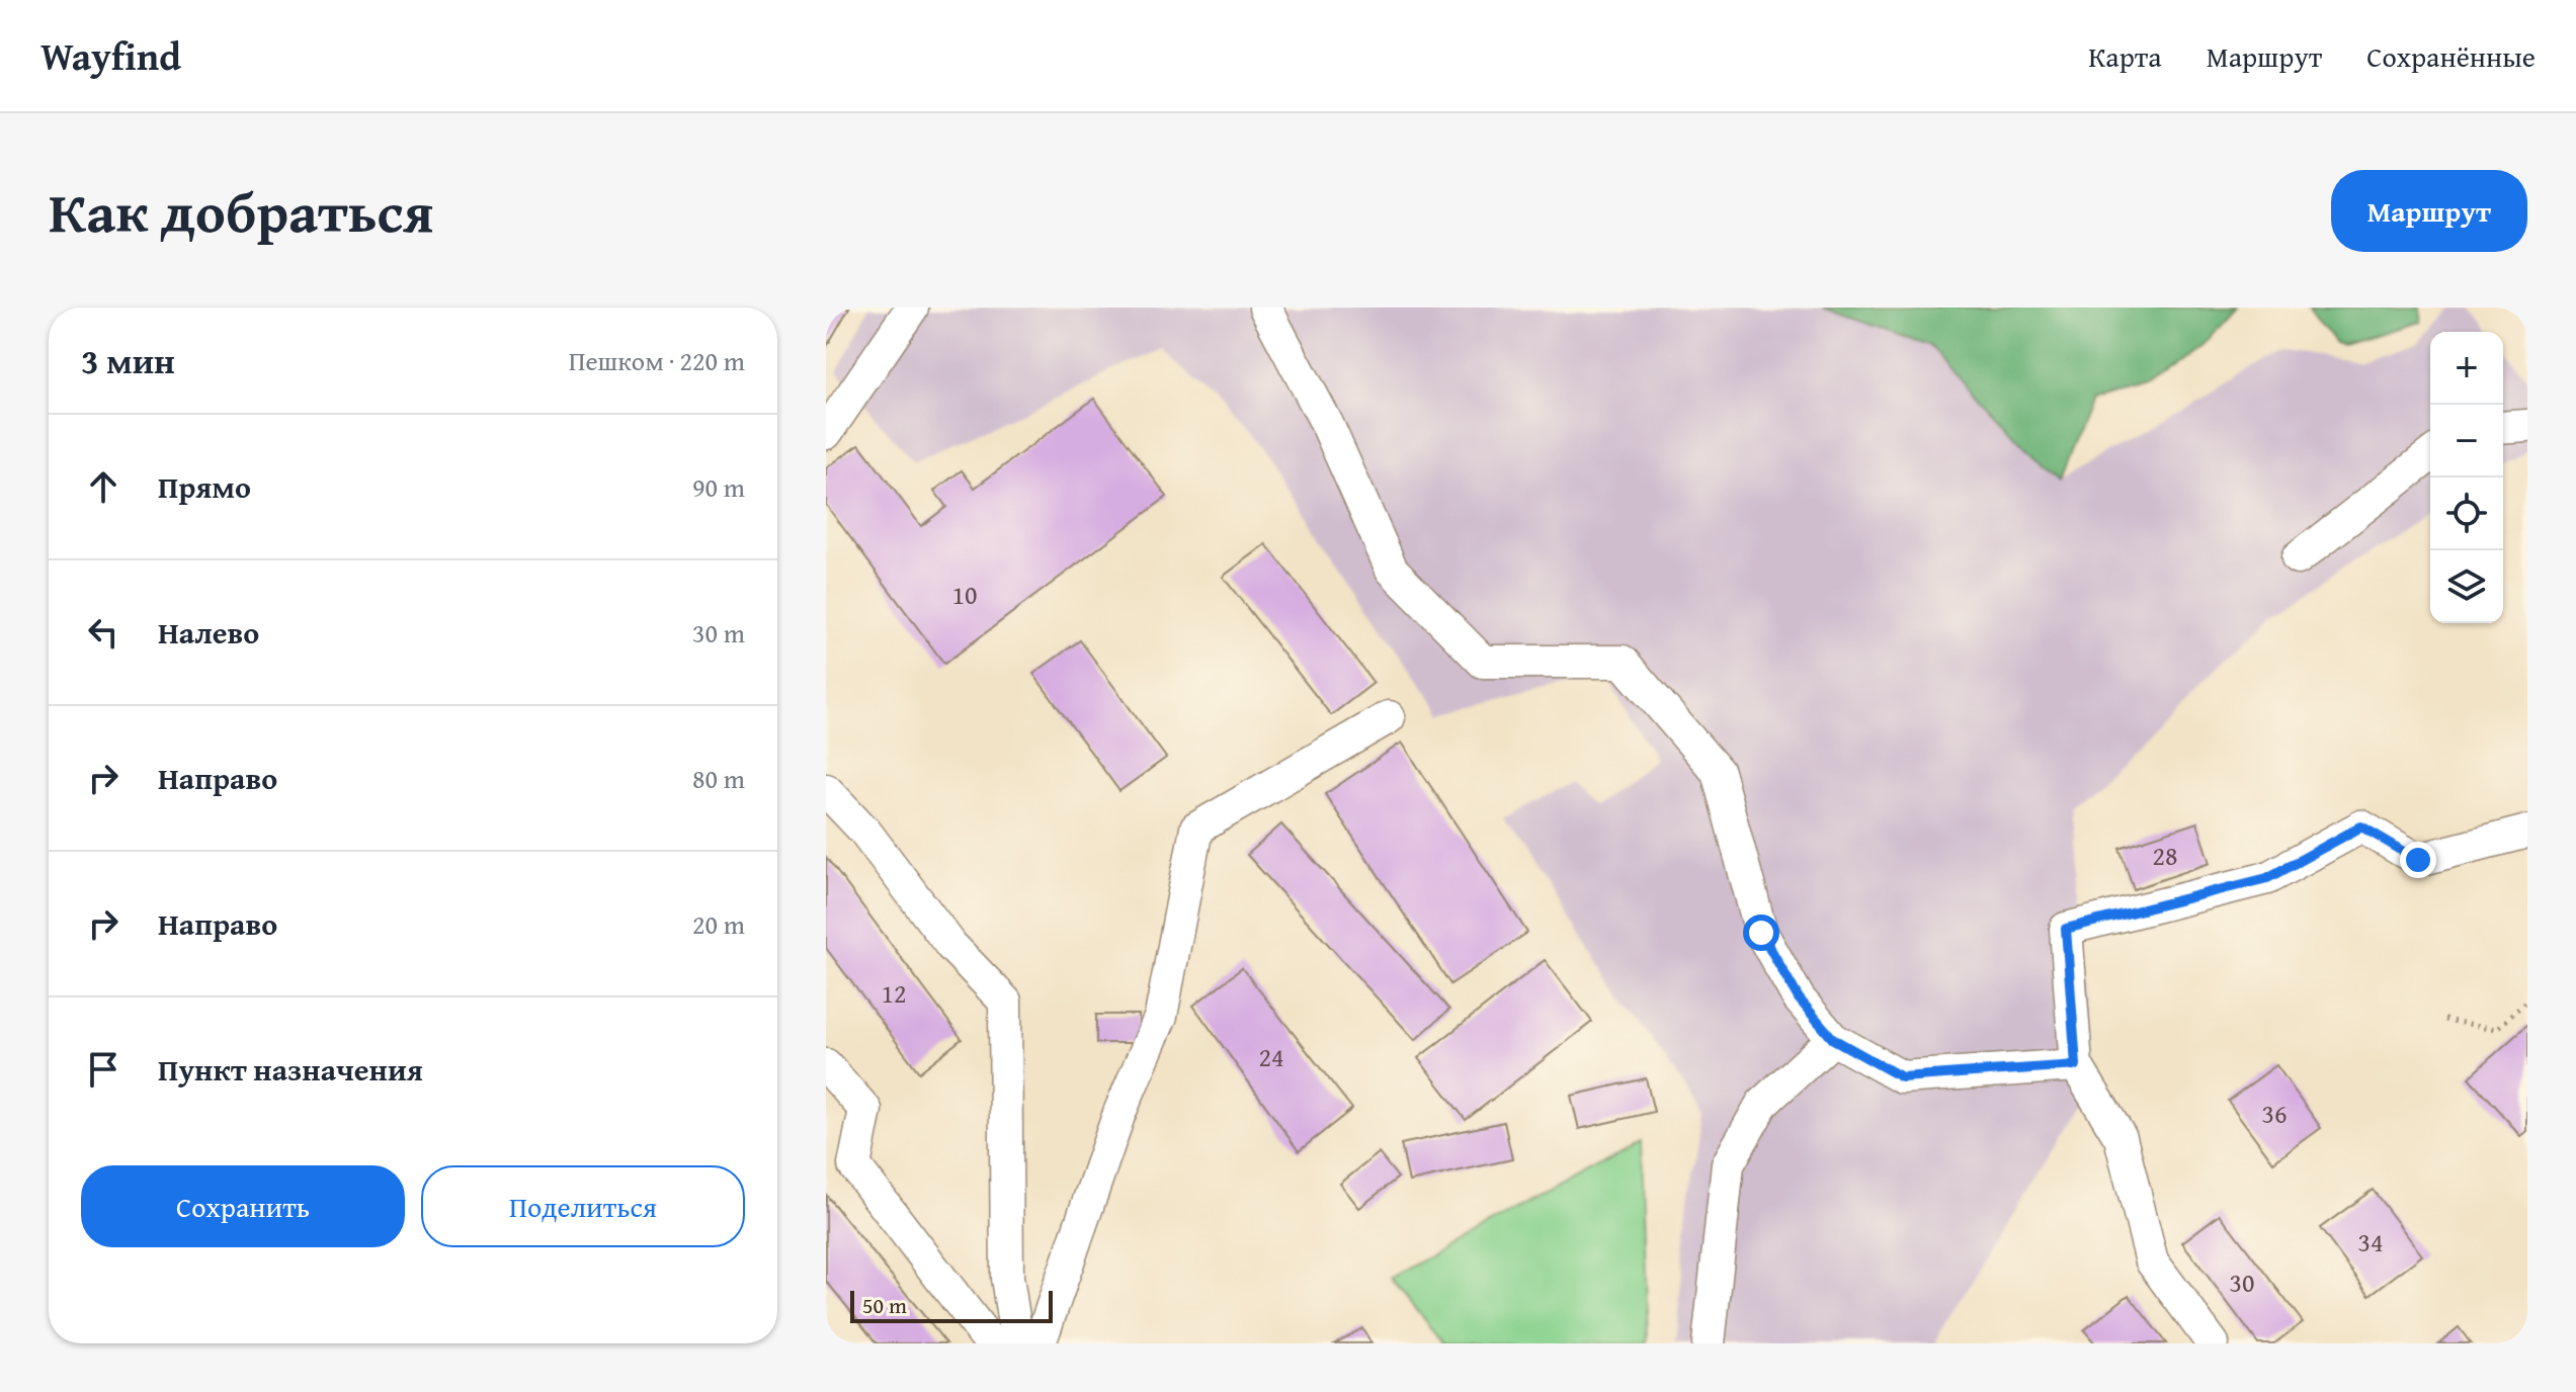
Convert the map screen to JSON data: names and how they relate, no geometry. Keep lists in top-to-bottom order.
{
  "house_numbers": [
    "10",
    "28",
    "12",
    "24",
    "36",
    "34",
    "30"
  ],
  "scale_bar": "50 m",
  "page": {
    "header": "Wayfind",
    "nav": ["Карта", "Маршрут", "Сохранённые"],
    "title": "Как добраться",
    "buttons": [
      "Маршрут",
      ["Сохранить", "Поделиться"]
    ],
    "heading": ["3 мин", "Пешком · 220 m"],
    "map_buttons": ["+", "−"],
    "list": [
      ["Прямо", "90 m"],
      ["Налево", "30 m"],
      ["Направо", "80 m"],
      ["Направо", "20 m"],
      "Пункт назначения"
    ],
    "scale": "50 m"
  }
}
